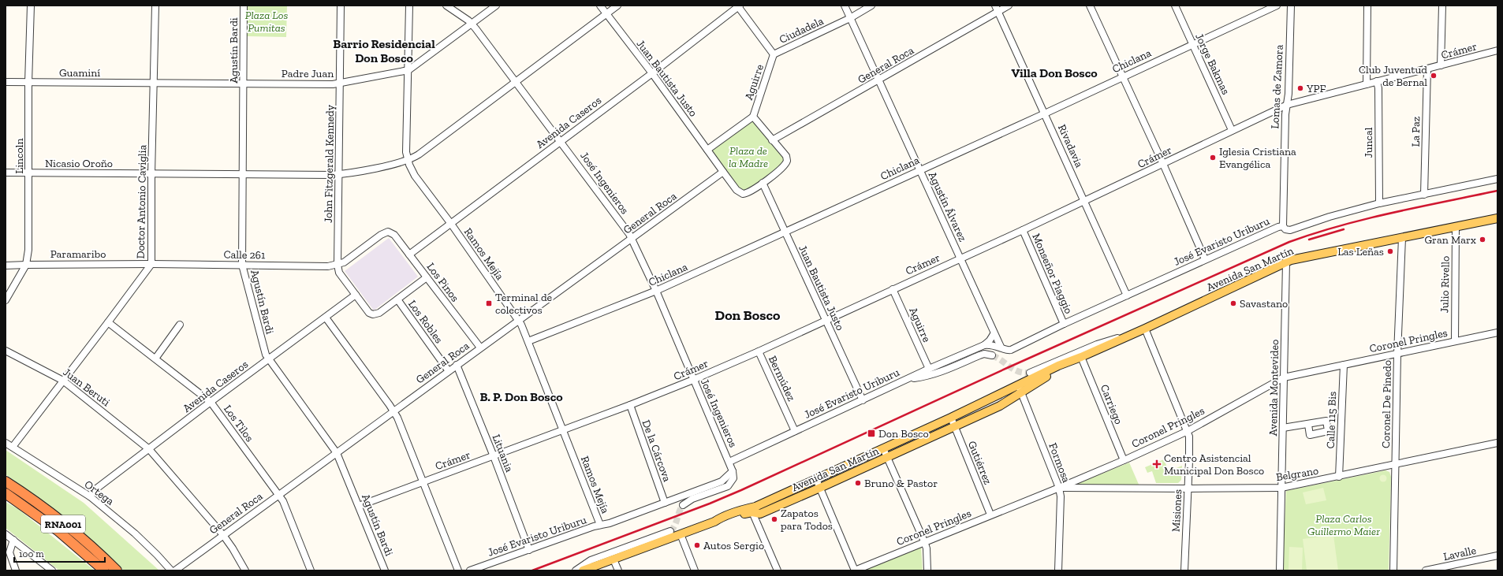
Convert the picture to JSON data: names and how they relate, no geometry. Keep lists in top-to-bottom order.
{
  "streets": {
    "highway": ["RNA001"],
    "main road": ["Avenida San Martín"],
    "street": [
      "Ciudadela",
      "Agustín Bardi",
      "Crámer",
      "Chiclana",
      "Jorge Bakmas",
      "General Roca",
      "Guaminí",
      "Padre Juan",
      "Juan Bautista Justo",
      "Aguirre",
      "Lomas de Zamora",
      "Avenida Caseros",
      "La Paz",
      "Juncal",
      "Rivadavia",
      "Lincoln",
      "Nicasio Oroño",
      "John Fitzgerald Kennedy",
      "José Ingenieros",
      "Doctor Antonio Caviglia",
      "Agustín Álvarez",
      "José Evaristo Uriburu",
      "Paramaribo",
      "Ramos Mejía",
      "Calle 261",
      "Monseñor Piaggio",
      "Los Pinos",
      "Julio Rivello",
      "Los Robles",
      "Coronel Pringles",
      "Bermúdez",
      "Juan Beruti",
      "Avenida Montevideo",
      "Carriego",
      "Coronel De Pinedo",
      "Calle 115 Bis",
      "Los Tilos",
      "De la Cárcova",
      "Lituania",
      "Gutiérrez",
      "Formosa",
      "Belgrano",
      "Ortega",
      "Misiones",
      "Lavalle"
    ]
  },
  "crossings": [
    ["Ciudadela", "Aguirre"],
    ["Ciudadela", "Agustín Álvarez"],
    ["Agustín Bardi", "Crámer"],
    ["Agustín Bardi", "General Roca"],
    ["Agustín Bardi", "Padre Juan"],
    ["Agustín Bardi", "Avenida Caseros"],
    ["Agustín Bardi", "Nicasio Oroño"],
    ["Agustín Bardi", "Calle 261"],
    ["Crámer", "Jorge Bakmas"],
    ["Crámer", "Juan Bautista Justo"],
    ["Crámer", "Aguirre"],
    ["Crámer", "Lomas de Zamora"],
    ["Crámer", "La Paz"],
    ["Crámer", "Juncal"],
    ["Crámer", "Rivadavia"],
    ["Crámer", "José Ingenieros"],
    ["Crámer", "Agustín Álvarez"],
    ["Crámer", "Ramos Mejía"],
    ["Crámer", "Monseñor Piaggio"],
    ["Crámer", "Bermúdez"],
    ["Crámer", "De la Cárcova"],
    ["Crámer", "Lituania"],
    ["Chiclana", "Jorge Bakmas"],
    ["Chiclana", "Juan Bautista Justo"],
    ["Chiclana", "Rivadavia"],
    ["Chiclana", "José Ingenieros"],
    ["Chiclana", "Agustín Álvarez"],
    ["Chiclana", "Ramos Mejía"],
    ["General Roca", "Juan Bautista Justo"],
    ["General Roca", "Aguirre"],
    ["General Roca", "Rivadavia"],
    ["General Roca", "José Ingenieros"],
    ["General Roca", "Agustín Álvarez"],
    ["General Roca", "Ramos Mejía"],
    ["General Roca", "Los Pinos"],
    ["General Roca", "Los Robles"],
    ["General Roca", "Juan Beruti"],
    ["General Roca", "Los Tilos"],
    ["General Roca", "Lituania"],
    ["Guaminí", "Padre Juan"],
    ["Guaminí", "Lincoln"],
    ["Guaminí", "Doctor Antonio Caviglia"],
    ["Padre Juan", "John Fitzgerald Kennedy"],
    ["Padre Juan", "José Ingenieros"],
    ["Padre Juan", "Doctor Antonio Caviglia"],
    ["Padre Juan", "Ramos Mejía"],
    ["Juan Bautista Justo", "Aguirre"],
    ["Juan Bautista Justo", "Avenida Caseros"],
    ["Juan Bautista Justo", "Nicasio Oroño"],
    ["Juan Bautista Justo", "José Evaristo Uriburu"],
    ["Aguirre", "Avenida Caseros"],
    ["Aguirre", "José Evaristo Uriburu"],
    ["Lomas de Zamora", "José Evaristo Uriburu"],
    ["Avenida Caseros", "John Fitzgerald Kennedy"],
    ["Avenida Caseros", "José Ingenieros"],
    ["Avenida Caseros", "Ramos Mejía"],
    ["Avenida Caseros", "Los Pinos"],
    ["Avenida Caseros", "Juan Beruti"],
    ["Avenida Caseros", "Los Tilos"],
    ["Avenida Caseros", "Ortega"],
    ["La Paz", "José Evaristo Uriburu"],
    ["Juncal", "José Evaristo Uriburu"],
    ["Rivadavia", "José Evaristo Uriburu"],
    ["Lincoln", "Nicasio Oroño"],
    ["Lincoln", "Paramaribo"],
    ["Nicasio Oroño", "John Fitzgerald Kennedy"],
    ["Nicasio Oroño", "José Ingenieros"],
    ["Nicasio Oroño", "Doctor Antonio Caviglia"],
    ["Nicasio Oroño", "Ramos Mejía"],
    ["John Fitzgerald Kennedy", "Calle 261"],
    ["John Fitzgerald Kennedy", "Los Pinos"],
    ["John Fitzgerald Kennedy", "Los Robles"],
    ["José Ingenieros", "José Evaristo Uriburu"],
    ["Doctor Antonio Caviglia", "Paramaribo"],
    ["Doctor Antonio Caviglia", "Calle 261"],
    ["Doctor Antonio Caviglia", "Juan Beruti"],
    ["Doctor Antonio Caviglia", "Los Tilos"],
    ["Doctor Antonio Caviglia", "Ortega"],
    ["Agustín Álvarez", "José Evaristo Uriburu"],
    ["José Evaristo Uriburu", "Ramos Mejía"],
    ["José Evaristo Uriburu", "Monseñor Piaggio"],
    ["José Evaristo Uriburu", "Bermúdez"],
    ["José Evaristo Uriburu", "De la Cárcova"],
    ["José Evaristo Uriburu", "Lituania"],
    ["Paramaribo", "Calle 261"],
    ["Calle 261", "Los Pinos"],
    ["Avenida San Martín", "Julio Rivello"],
    ["Avenida San Martín", "Avenida Montevideo"],
    ["Avenida San Martín", "Carriego"],
    ["Avenida San Martín", "Coronel De Pinedo"],
    ["Avenida San Martín", "Gutiérrez"],
    ["Avenida San Martín", "Formosa"],
    ["Avenida San Martín", "Misiones"],
    ["Julio Rivello", "Coronel Pringles"],
    ["Coronel Pringles", "Avenida Montevideo"],
    ["Coronel Pringles", "Carriego"],
    ["Coronel Pringles", "Coronel De Pinedo"],
    ["Coronel Pringles", "Calle 115 Bis"],
    ["Coronel Pringles", "Gutiérrez"],
    ["Coronel Pringles", "Formosa"],
    ["Coronel Pringles", "Belgrano"],
    ["Coronel Pringles", "Misiones"],
    ["Avenida Montevideo", "Belgrano"],
    ["Coronel De Pinedo", "Belgrano"],
    ["Calle 115 Bis", "Belgrano"],
    ["Formosa", "Belgrano"],
    ["Belgrano", "Misiones"]
  ],
  "districts": [
    "Barrio Residencial Don Bosco",
    "Villa Don Bosco",
    "Don Bosco",
    "B. P. Don Bosco"
  ],
  "parks": ["Plaza Los Pumitas", "Plaza de la Madre", "Plaza Carlos Guillermo Maier"],
  "places": {
    "other": [
      "Club Juventud de Bernal",
      "YPF",
      "Iglesia Cristiana Evangélica",
      "Gran Marx",
      "Las Leñas",
      "Savastano",
      "Bruno & Pastor",
      "Zapatos para Todos",
      "Autos Sergio"
    ],
    "transit": ["Terminal de colectivos", "Don Bosco"],
    "health": ["Centro Asistencial Municipal Don Bosco"]
  },
  "scale_bar": "100 m"
}
